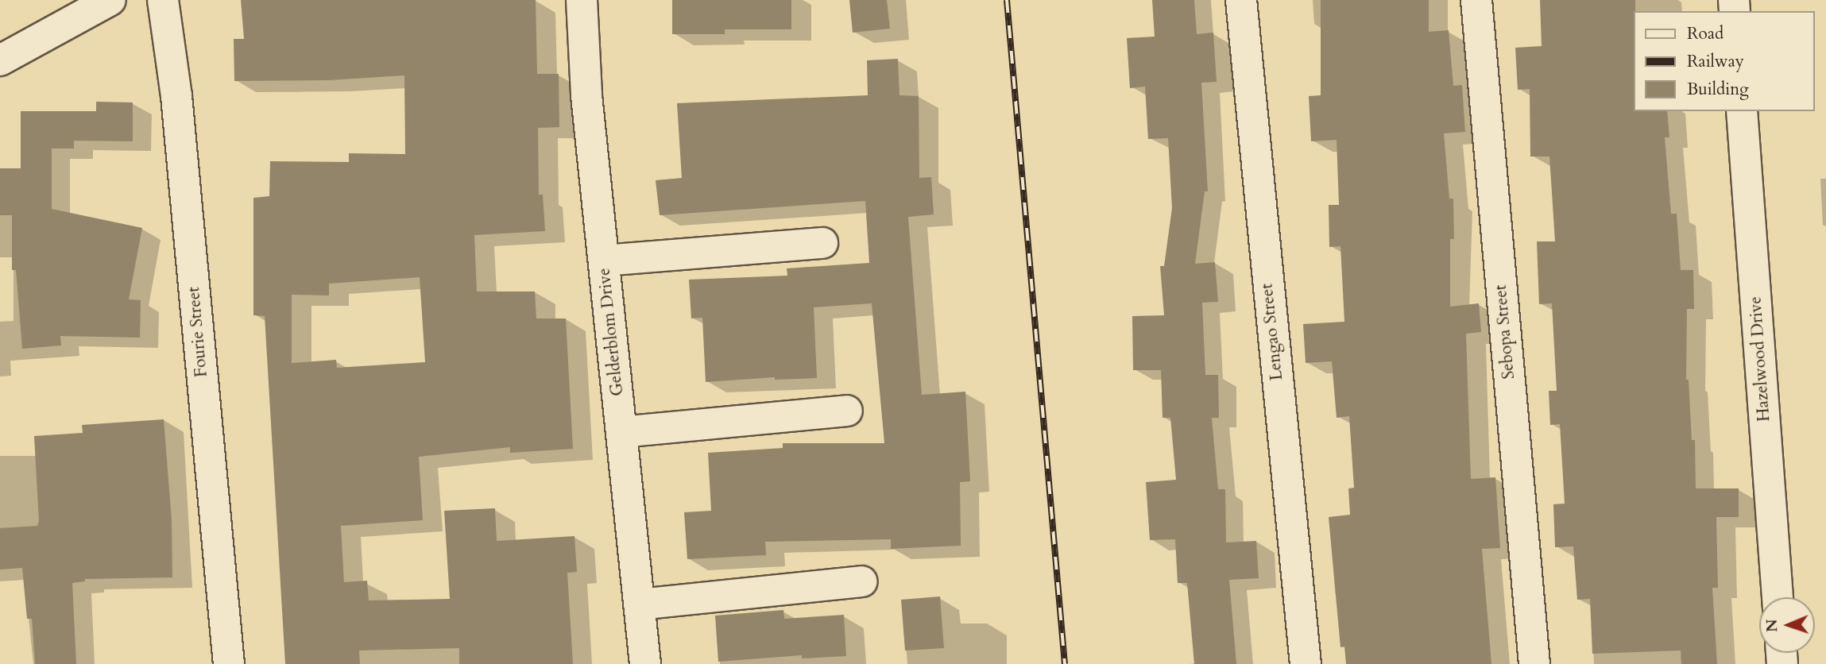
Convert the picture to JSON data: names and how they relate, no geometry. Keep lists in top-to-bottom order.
{
  "streets": {
    "street": [
      "Fourie Street",
      "Gelderblom Drive",
      "Lengao Street",
      "Sebopa Street",
      "Hazelwood Drive"
    ]
  },
  "legend": ["Road", "Railway", "Building"],
  "north": "left"
}
